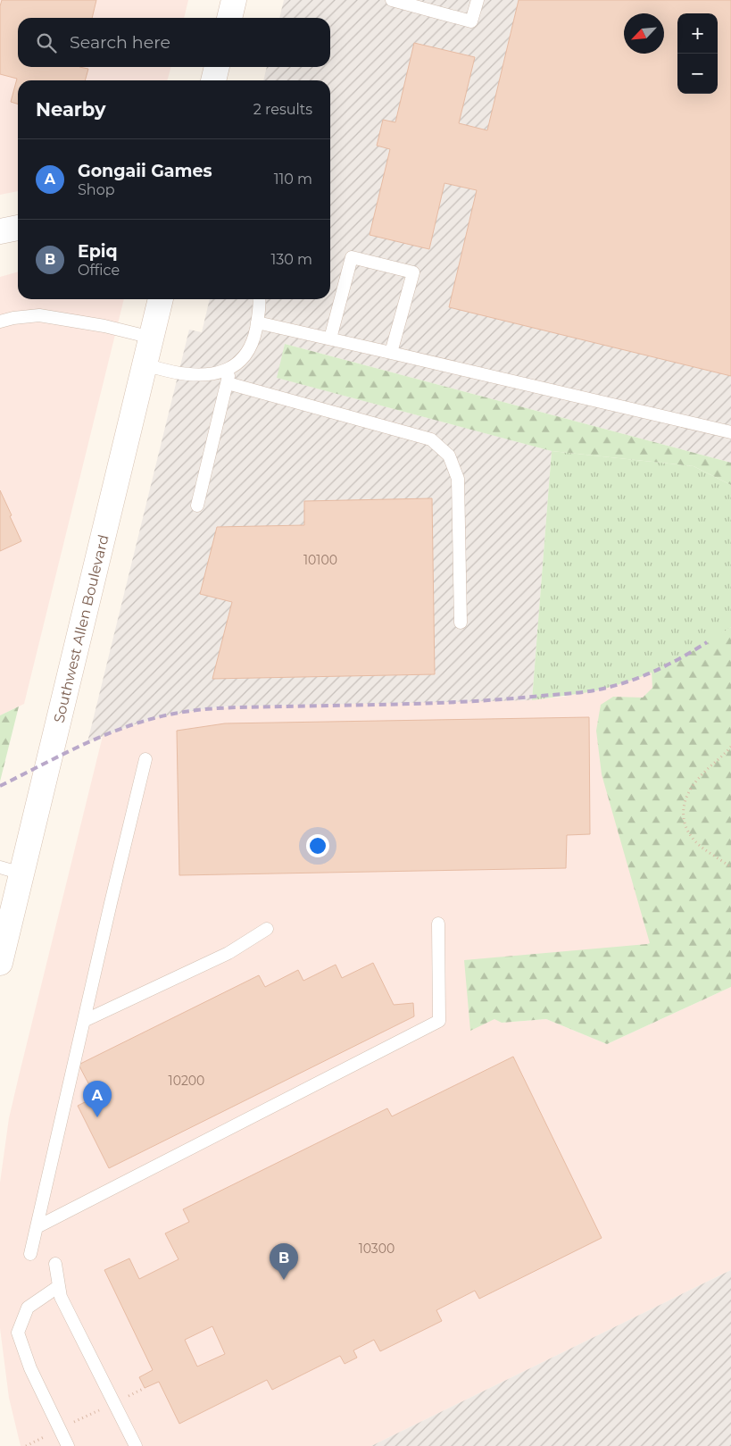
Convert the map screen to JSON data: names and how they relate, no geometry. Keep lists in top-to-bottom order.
{
  "streets": {
    "main road": ["Southwest Allen Boulevard"]
  },
  "house_numbers": ["10100", "10200", "10300"],
  "north": "bottom left",
  "page": {
    "map_buttons": ["+", "−"],
    "search": "Search here",
    "heading": ["Nearby", "2 results"],
    "list": [
      {
        "mark": "A",
        "name": "Gongaii Games",
        "note": "Shop",
        "value": "110 m"
      },
      {
        "mark": "B",
        "name": "Epiq",
        "note": "Office",
        "value": "130 m"
      }
    ],
    "pins": ["A", "B"]
  }
}
